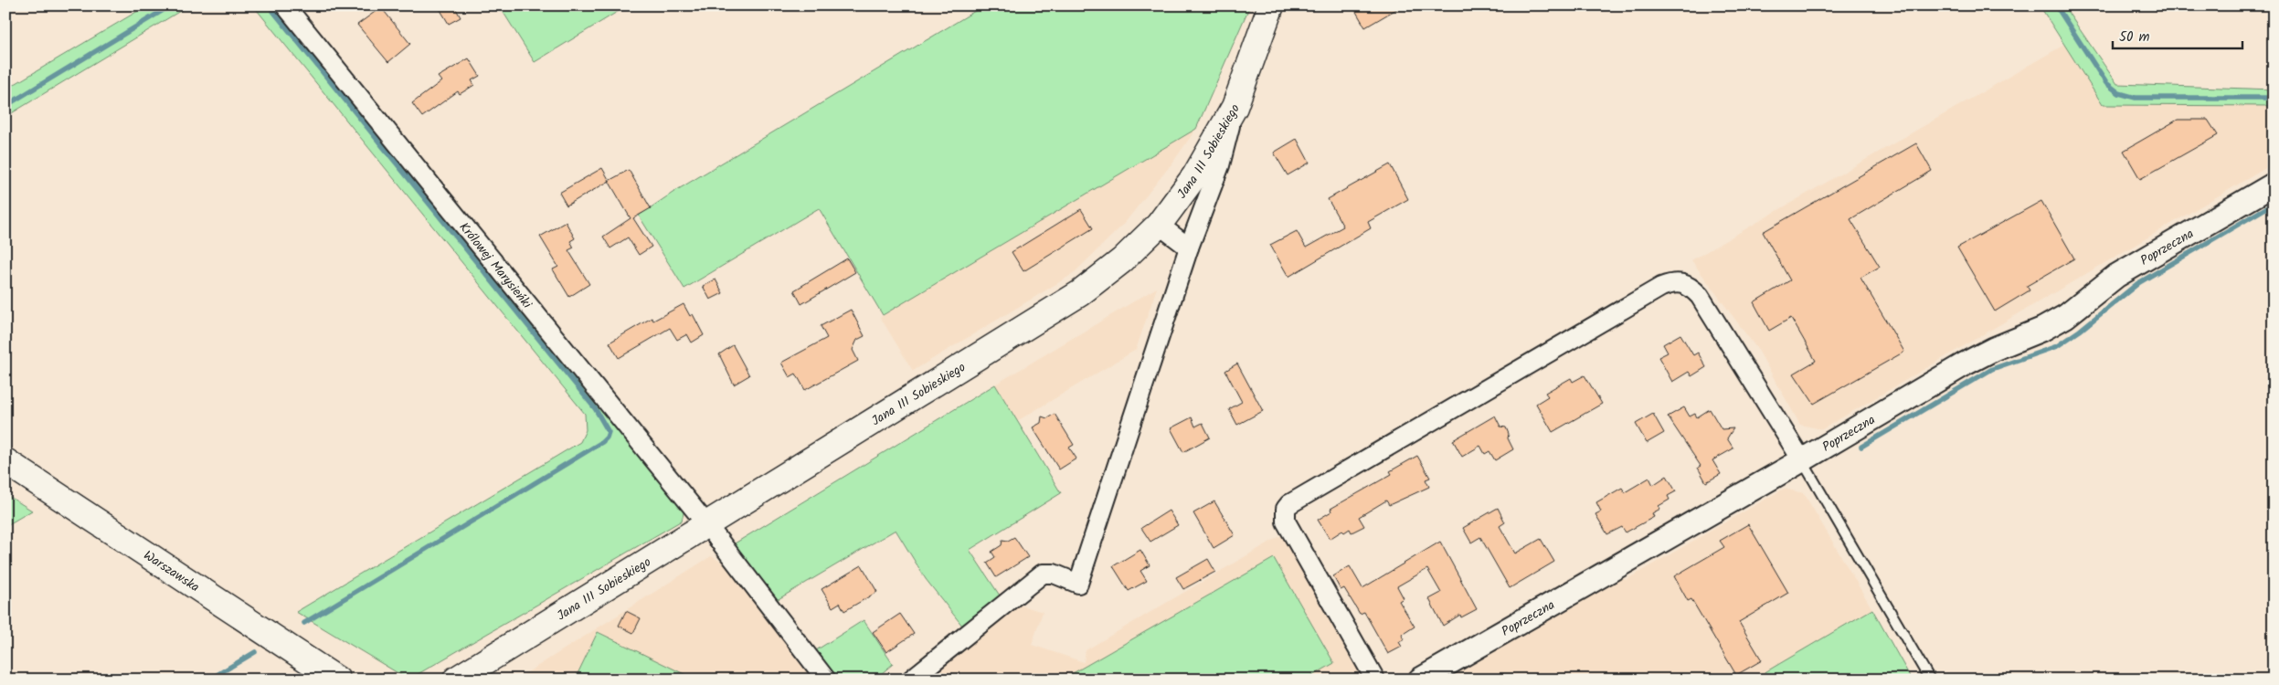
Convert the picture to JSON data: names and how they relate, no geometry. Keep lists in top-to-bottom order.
{
  "streets": {
    "main road": ["Jana III Sobieskiego", "Warszawska"],
    "street": ["Poprzeczna", "Królowej Marysieńki"]
  },
  "crossings": [
    ["Jana III Sobieskiego", "Królowej Marysieńki"]
  ],
  "scale_bar": "50 m"
}
